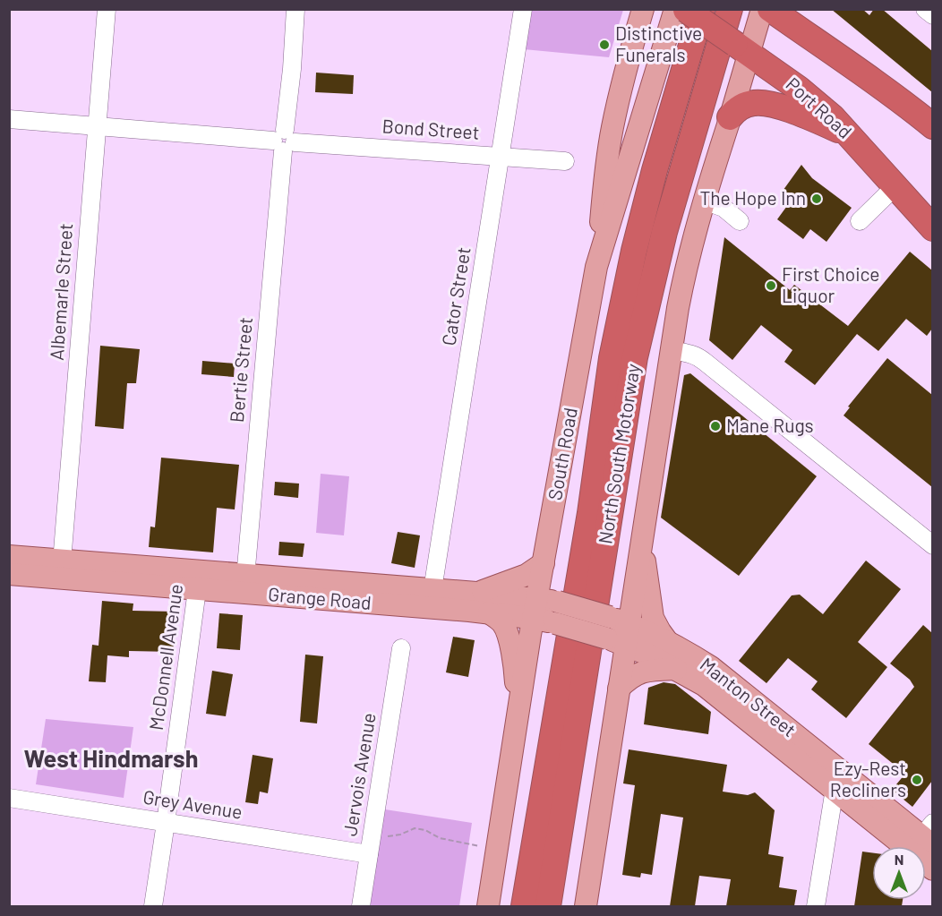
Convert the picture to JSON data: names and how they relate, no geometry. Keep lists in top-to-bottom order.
{
  "streets": {
    "highway": ["Port Road", "North South Motorway"],
    "main road": ["South Road", "Grange Road", "Manton Street"],
    "street": [
      "Bond Street",
      "Albemarle Street",
      "Cator Street",
      "Bertie Street",
      "McDonnell Avenue",
      "Jervois Avenue",
      "Grey Avenue"
    ]
  },
  "crossings": [
    ["Bond Street", "Albemarle Street"],
    ["Bond Street", "Cator Street"],
    ["Bond Street", "Bertie Street"],
    ["Albemarle Street", "Grange Road"],
    ["Cator Street", "Grange Road"],
    ["Bertie Street", "Grange Road"],
    ["South Road", "Grange Road"],
    ["South Road", "Manton Street"],
    ["Grange Road", "McDonnell Avenue"],
    ["Grange Road", "Manton Street"],
    ["McDonnell Avenue", "Grey Avenue"],
    ["Jervois Avenue", "Grey Avenue"]
  ],
  "districts": ["West Hindmarsh"],
  "places": [
    "Distinctive Funerals",
    "The Hope Inn",
    "First Choice Liquor",
    "Mane Rugs",
    "Ezy-Rest Recliners"
  ],
  "north": "top"
}
